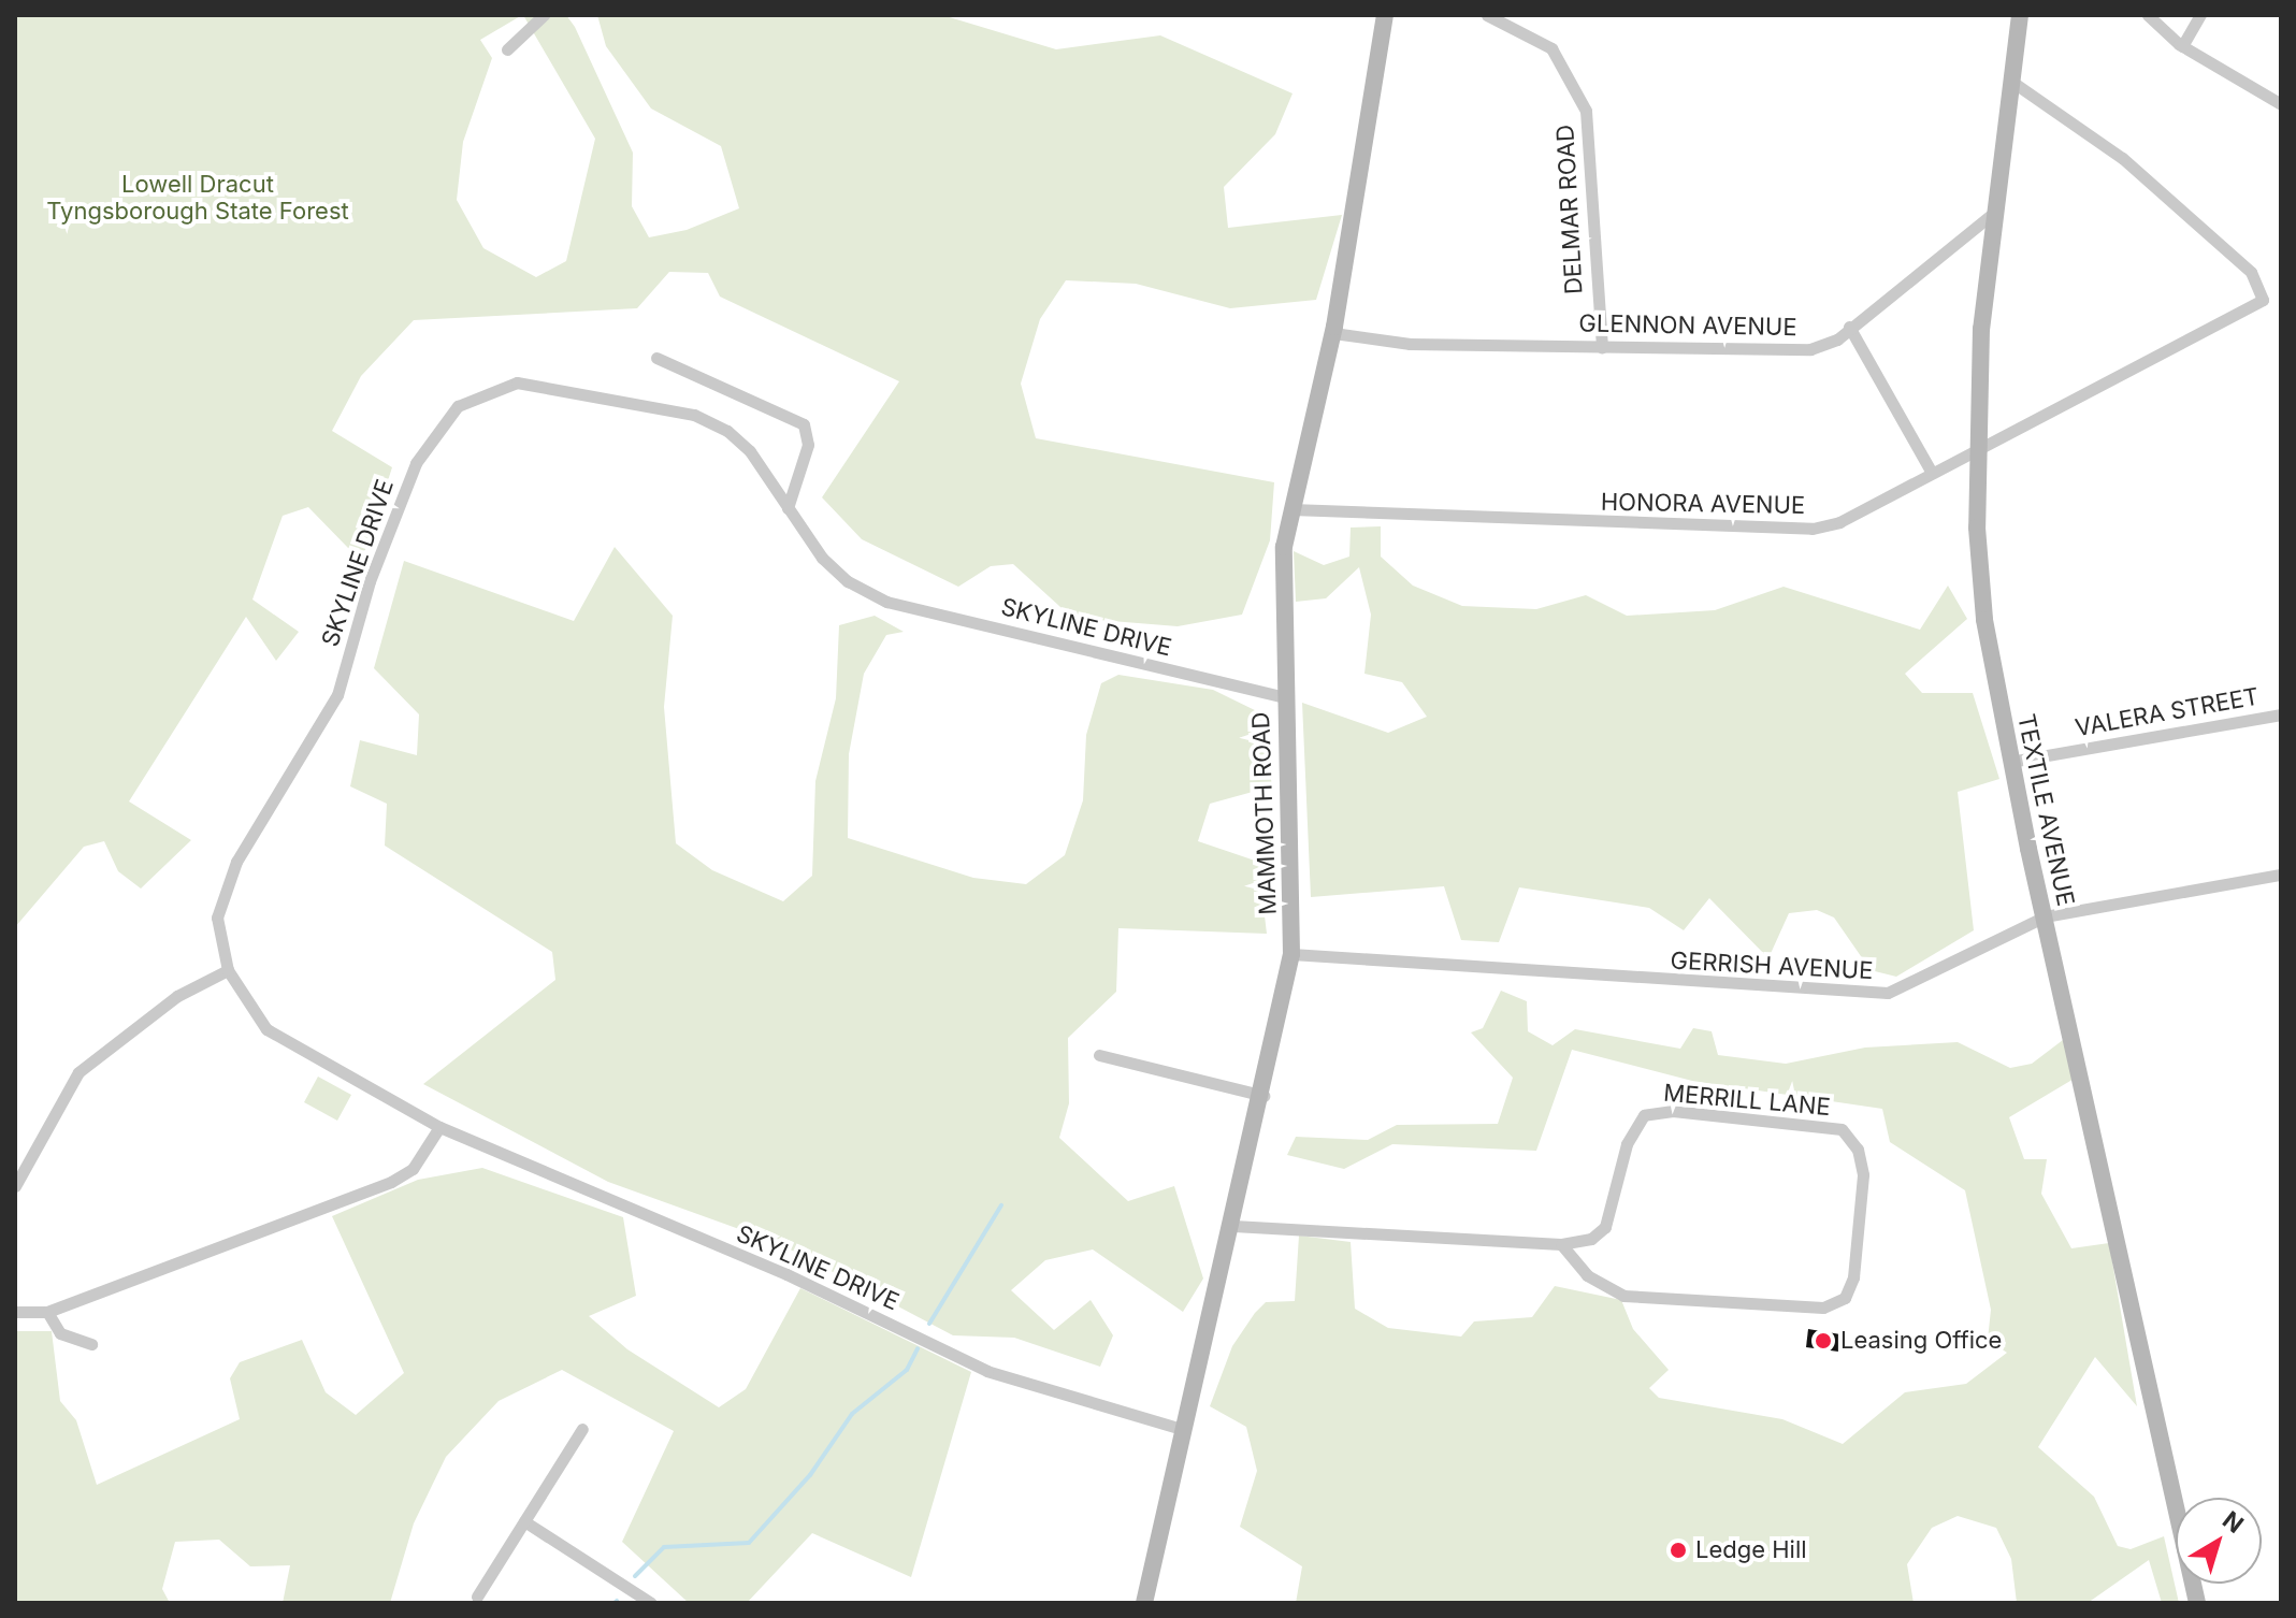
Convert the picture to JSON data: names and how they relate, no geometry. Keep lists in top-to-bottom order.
{
  "streets": {
    "main road": ["TEXTILE AVENUE", "MAMMOTH ROAD"],
    "street": [
      "DELMAR ROAD",
      "GLENNON AVENUE",
      "HONORA AVENUE",
      "SKYLINE DRIVE",
      "VALERA STREET",
      "GERRISH AVENUE",
      "MERRILL LANE"
    ]
  },
  "crossings": [
    ["DELMAR ROAD", "GLENNON AVENUE"],
    ["GLENNON AVENUE", "TEXTILE AVENUE"],
    ["GLENNON AVENUE", "MAMMOTH ROAD"],
    ["HONORA AVENUE", "TEXTILE AVENUE"],
    ["HONORA AVENUE", "MAMMOTH ROAD"],
    ["SKYLINE DRIVE", "MAMMOTH ROAD"],
    ["VALERA STREET", "TEXTILE AVENUE"],
    ["TEXTILE AVENUE", "GERRISH AVENUE"],
    ["MAMMOTH ROAD", "GERRISH AVENUE"],
    ["MAMMOTH ROAD", "MERRILL LANE"]
  ],
  "parks": ["Lowell Dracut Tyngsborough State Forest"],
  "places": ["Leasing Office", "Ledge Hill"],
  "north": "top right"
}
